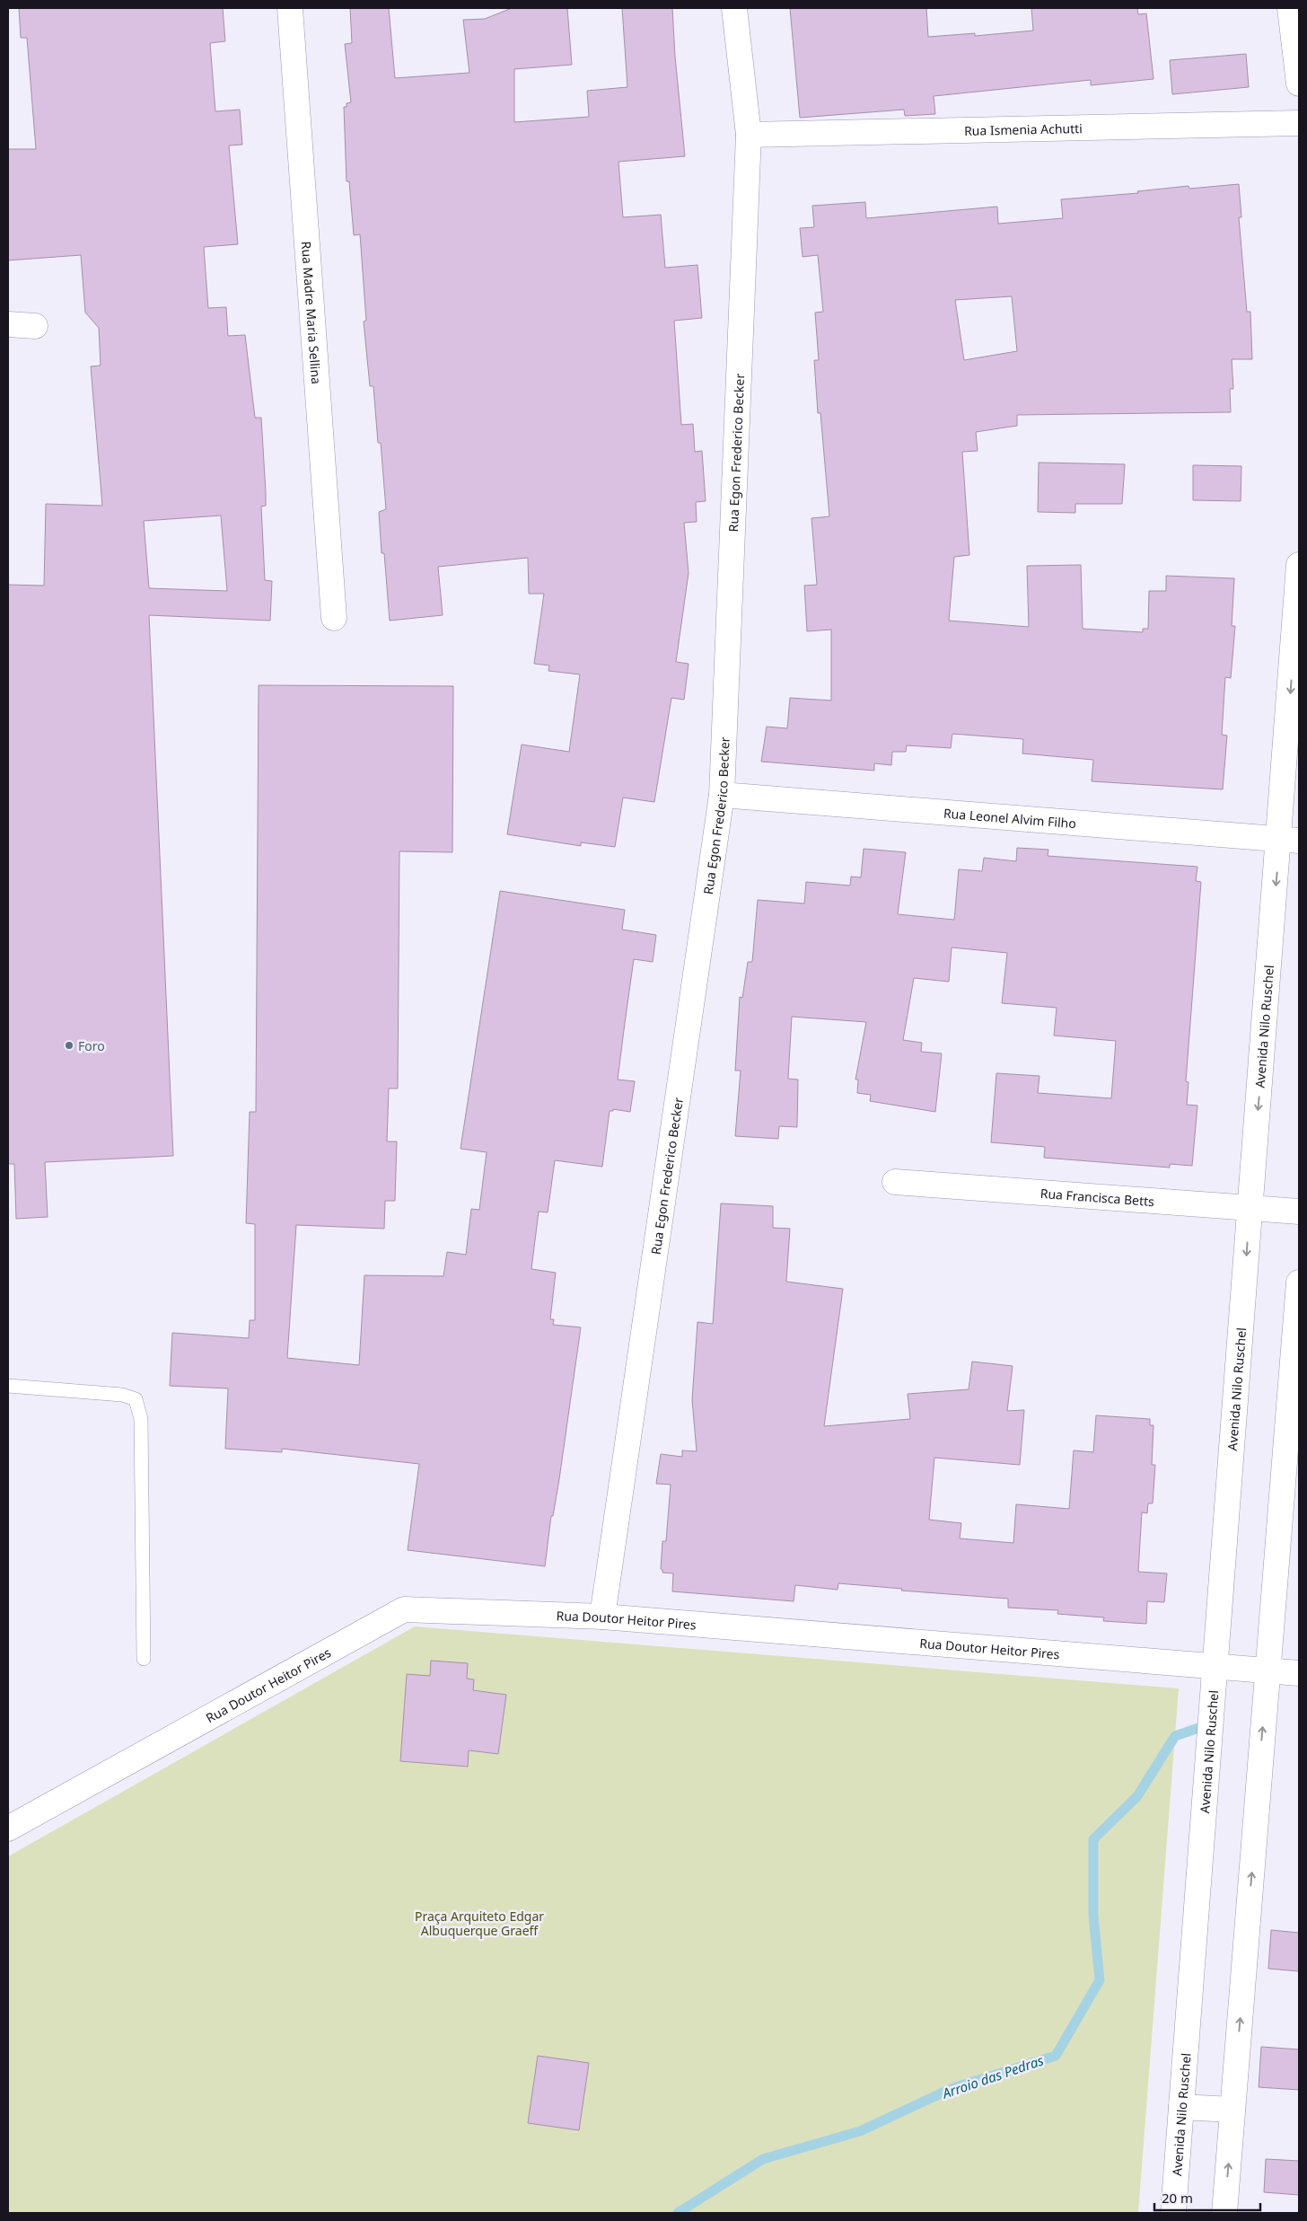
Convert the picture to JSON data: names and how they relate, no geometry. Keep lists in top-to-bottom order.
{
  "streets": {
    "street": [
      "Rua Ismenia Achutti",
      "Rua Madre Maria Sellina",
      "Rua Egon Frederico Becker",
      "Rua Leonel Alvim Filho",
      "Avenida Nilo Ruschel",
      "Rua Francisca Betts",
      "Rua Doutor Heitor Pires"
    ]
  },
  "crossings": [
    ["Rua Ismenia Achutti", "Rua Egon Frederico Becker"],
    ["Rua Egon Frederico Becker", "Rua Leonel Alvim Filho"],
    ["Rua Egon Frederico Becker", "Rua Doutor Heitor Pires"],
    ["Rua Leonel Alvim Filho", "Avenida Nilo Ruschel"],
    ["Avenida Nilo Ruschel", "Rua Francisca Betts"],
    ["Avenida Nilo Ruschel", "Rua Doutor Heitor Pires"]
  ],
  "water": ["Arroio das Pedras"],
  "parks": ["Praça Arquiteto Edgar Albuquerque Graeff"],
  "places": ["Foro"],
  "scale_bar": "20 m"
}
